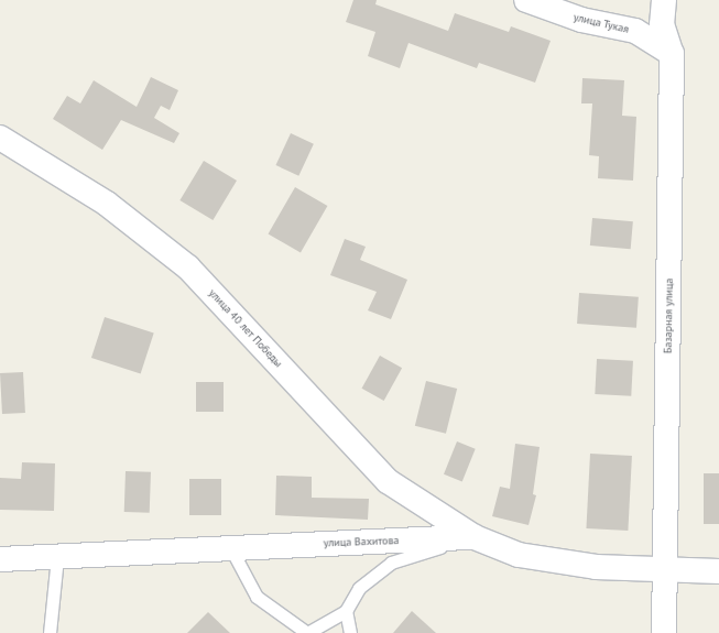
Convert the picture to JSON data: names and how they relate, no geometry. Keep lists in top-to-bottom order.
{
  "streets": {
    "street": [
      "улица Тукая",
      "Базарная улица",
      "улица 40 лет Победы",
      "улица Вахитова"
    ]
  },
  "crossings": [
    ["улица Тукая", "Базарная улица"],
    ["Базарная улица", "улица Вахитова"],
    ["улица 40 лет Победы", "улица Вахитова"]
  ]
}
